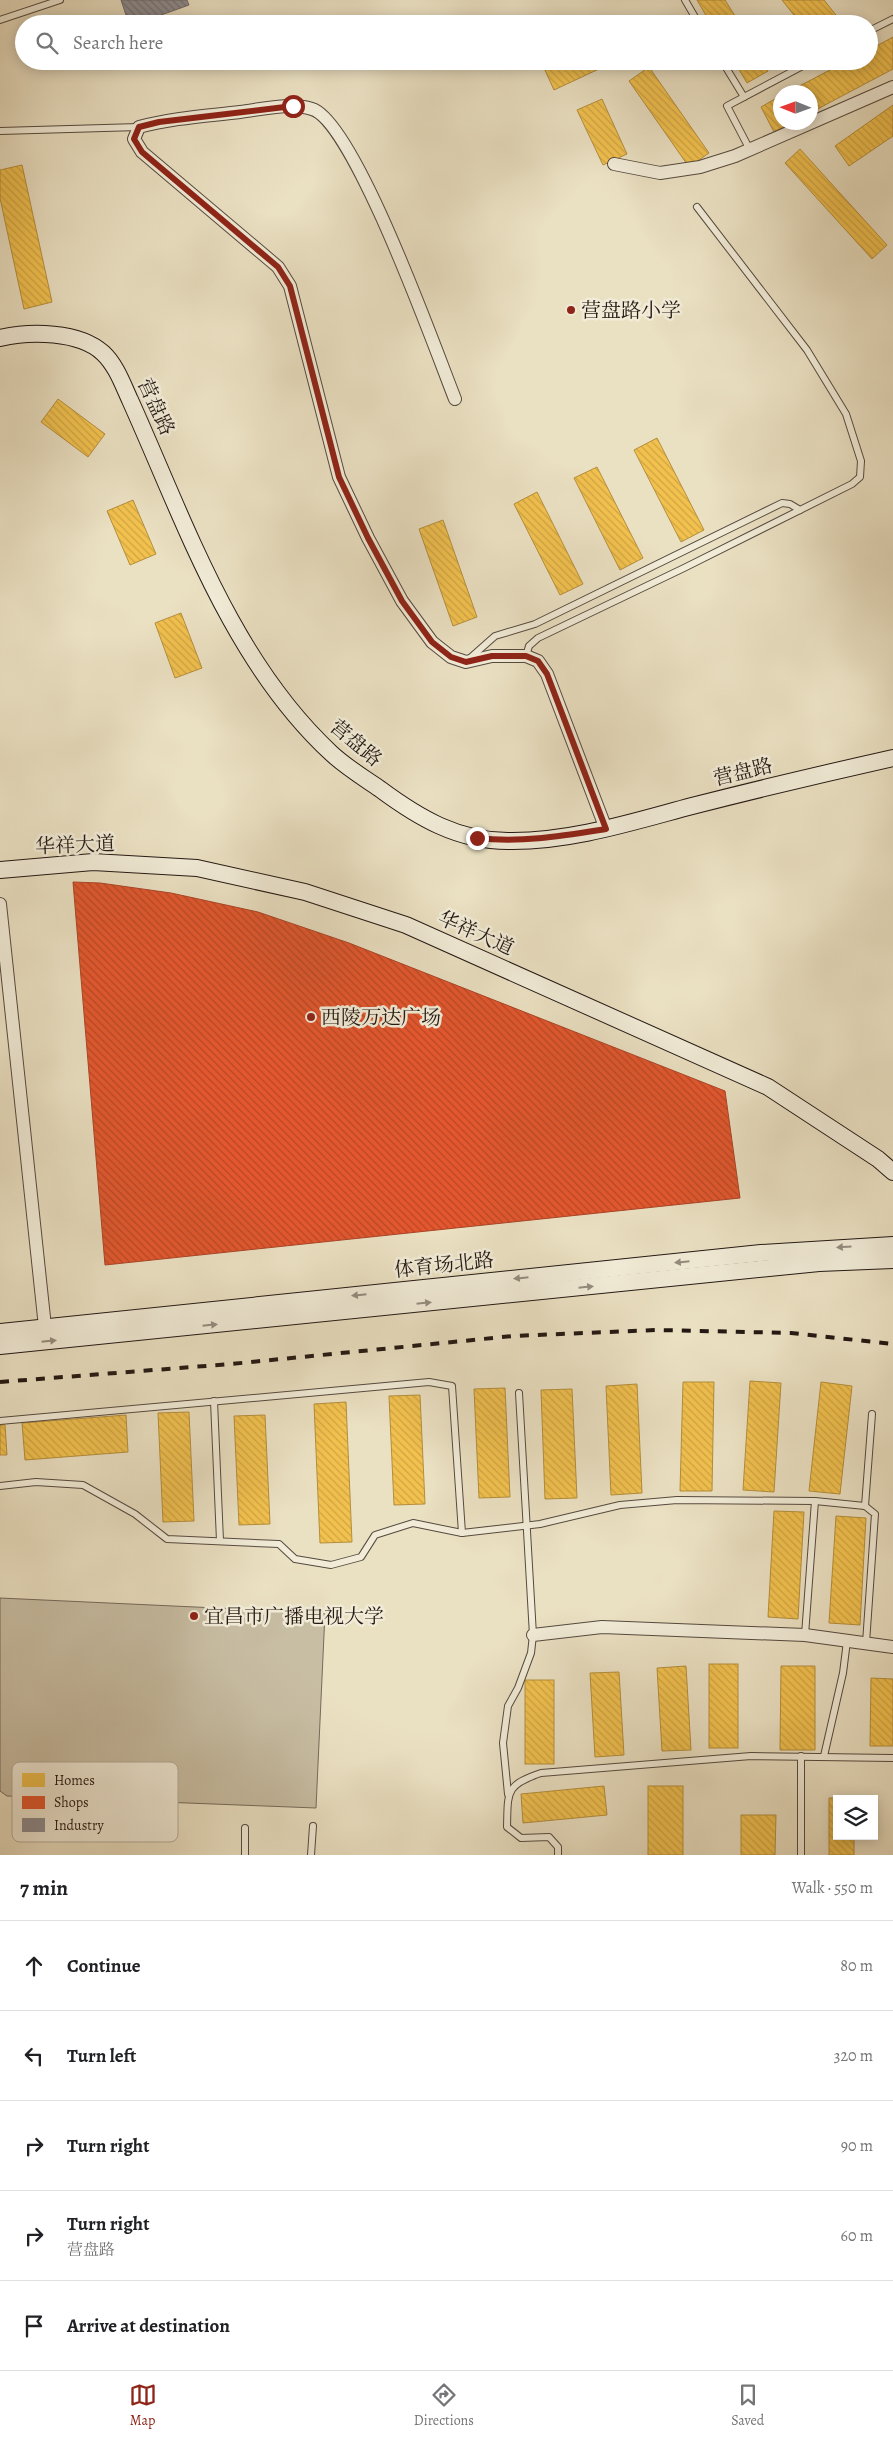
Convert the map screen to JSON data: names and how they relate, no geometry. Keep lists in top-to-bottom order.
{
  "streets": {
    "street": ["营盘路", "华祥大道", "体育场北路"]
  },
  "places": ["营盘路小学", "西陵万达广场", "宜昌市广播电视大学"],
  "legend": ["Homes", "Shops", "Industry"],
  "north": "left",
  "page": {
    "search": "Search here",
    "heading": ["7 min", "Walk · 550 m"],
    "list": [
      ["Continue", "80 m"],
      ["Turn left", "320 m"],
      ["Turn right", "90 m"],
      ["Turn right", "营盘路", "60 m"],
      "Arrive at destination"
    ],
    "nav": ["Map", "Directions", "Saved"]
  }
}
